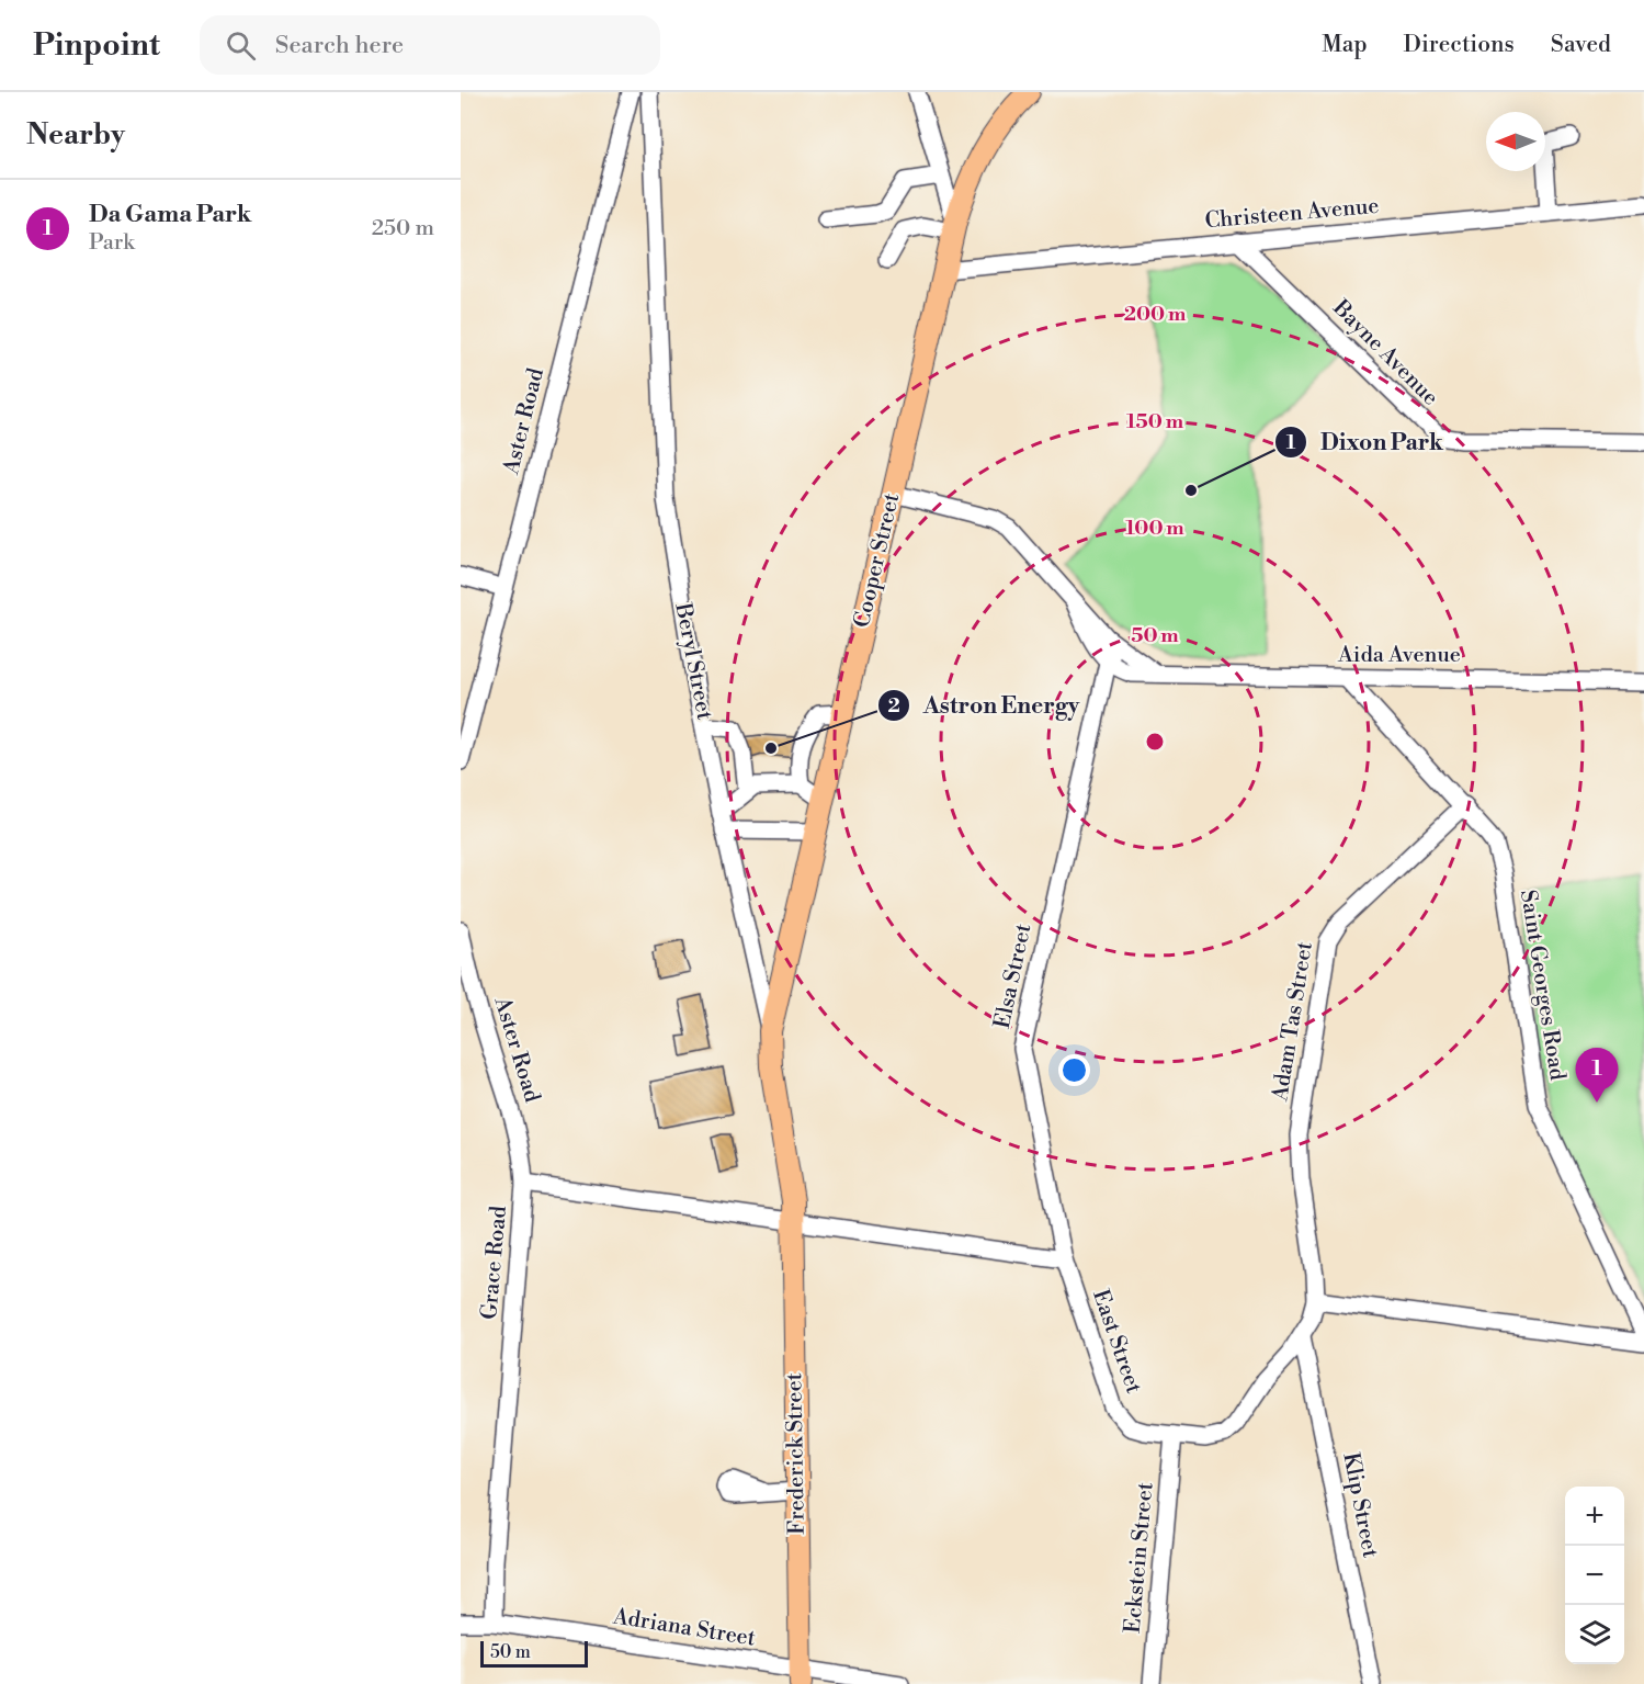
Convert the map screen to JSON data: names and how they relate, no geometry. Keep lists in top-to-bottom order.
{
  "streets": {
    "main road": ["Cooper Street", "Beryl Street", "Frederick Street"],
    "street": [
      "Christeen Avenue",
      "Bayne Avenue",
      "Aster Road",
      "Aida Avenue",
      "Elsa Street",
      "Saint Georges Road",
      "Adam Tas Street",
      "Grace Road",
      "East Street",
      "Klip Street",
      "Eckstein Street",
      "Adriana Street"
    ]
  },
  "crossings": [
    ["Christeen Avenue", "Bayne Avenue"],
    ["Christeen Avenue", "Cooper Street"],
    ["Aster Road", "Grace Road"],
    ["Cooper Street", "Beryl Street"],
    ["Aida Avenue", "Elsa Street"],
    ["Aida Avenue", "Saint Georges Road"],
    ["Beryl Street", "Frederick Street"],
    ["Elsa Street", "East Street"],
    ["Saint Georges Road", "Adam Tas Street"],
    ["Adam Tas Street", "East Street"],
    ["Grace Road", "Adriana Street"],
    ["East Street", "Klip Street"],
    ["East Street", "Eckstein Street"],
    ["Frederick Street", "Adriana Street"]
  ],
  "places": ["Dixon Park", "Astron Energy"],
  "scale_bar": "50 m",
  "north": "left",
  "page": {
    "header": "Pinpoint",
    "search": "Search here",
    "nav": ["Map", "Directions", "Saved"],
    "heading": "Nearby",
    "list": [
      {
        "mark": "1",
        "name": "Da Gama Park",
        "note": "Park",
        "value": "250 m"
      }
    ],
    "pins": "1",
    "map_buttons": ["+", "−"],
    "scale": "50 m"
  },
  "rings": [
    "200 m",
    "150 m",
    "100 m",
    "50 m"
  ]
}
